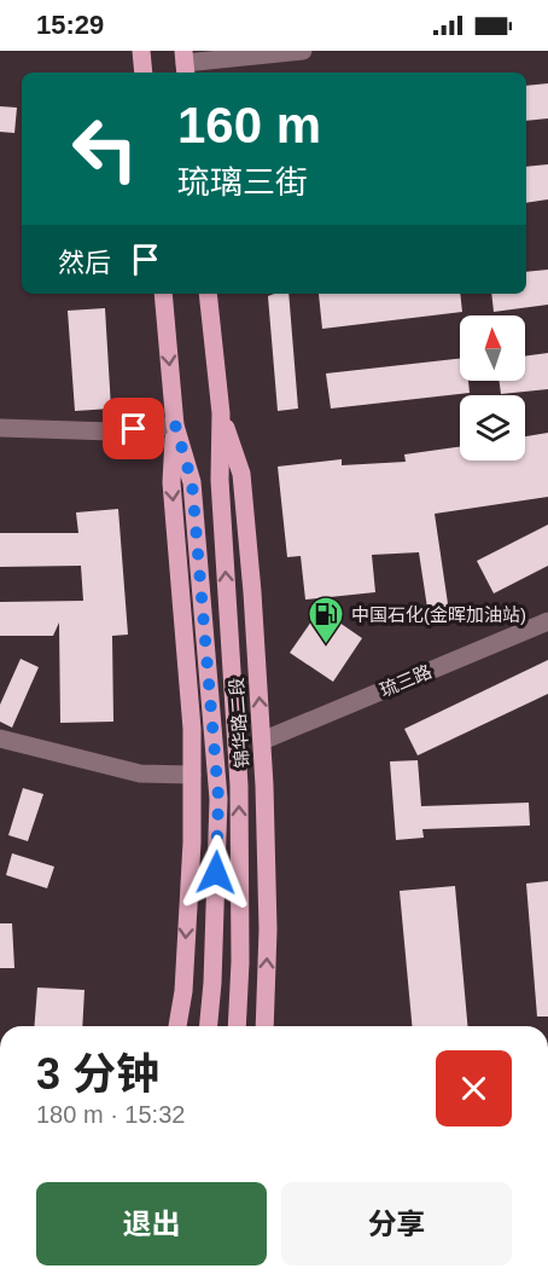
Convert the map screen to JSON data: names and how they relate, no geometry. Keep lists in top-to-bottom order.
{
  "streets": {
    "main road": ["锦华路二段"],
    "street": ["琉三路"]
  },
  "crossings": [
    ["琉三路", "锦华路二段"]
  ],
  "places": {
    "fuel station": ["中国石化(金晖加油站)"]
  },
  "north": "top",
  "page": {
    "status": "15:29",
    "turn": ["160 m", "琉璃三街"],
    "then": "然后",
    "heading": ["3 分钟", "180 m · 15:32"],
    "buttons": ["退出", "分享"]
  }
}
